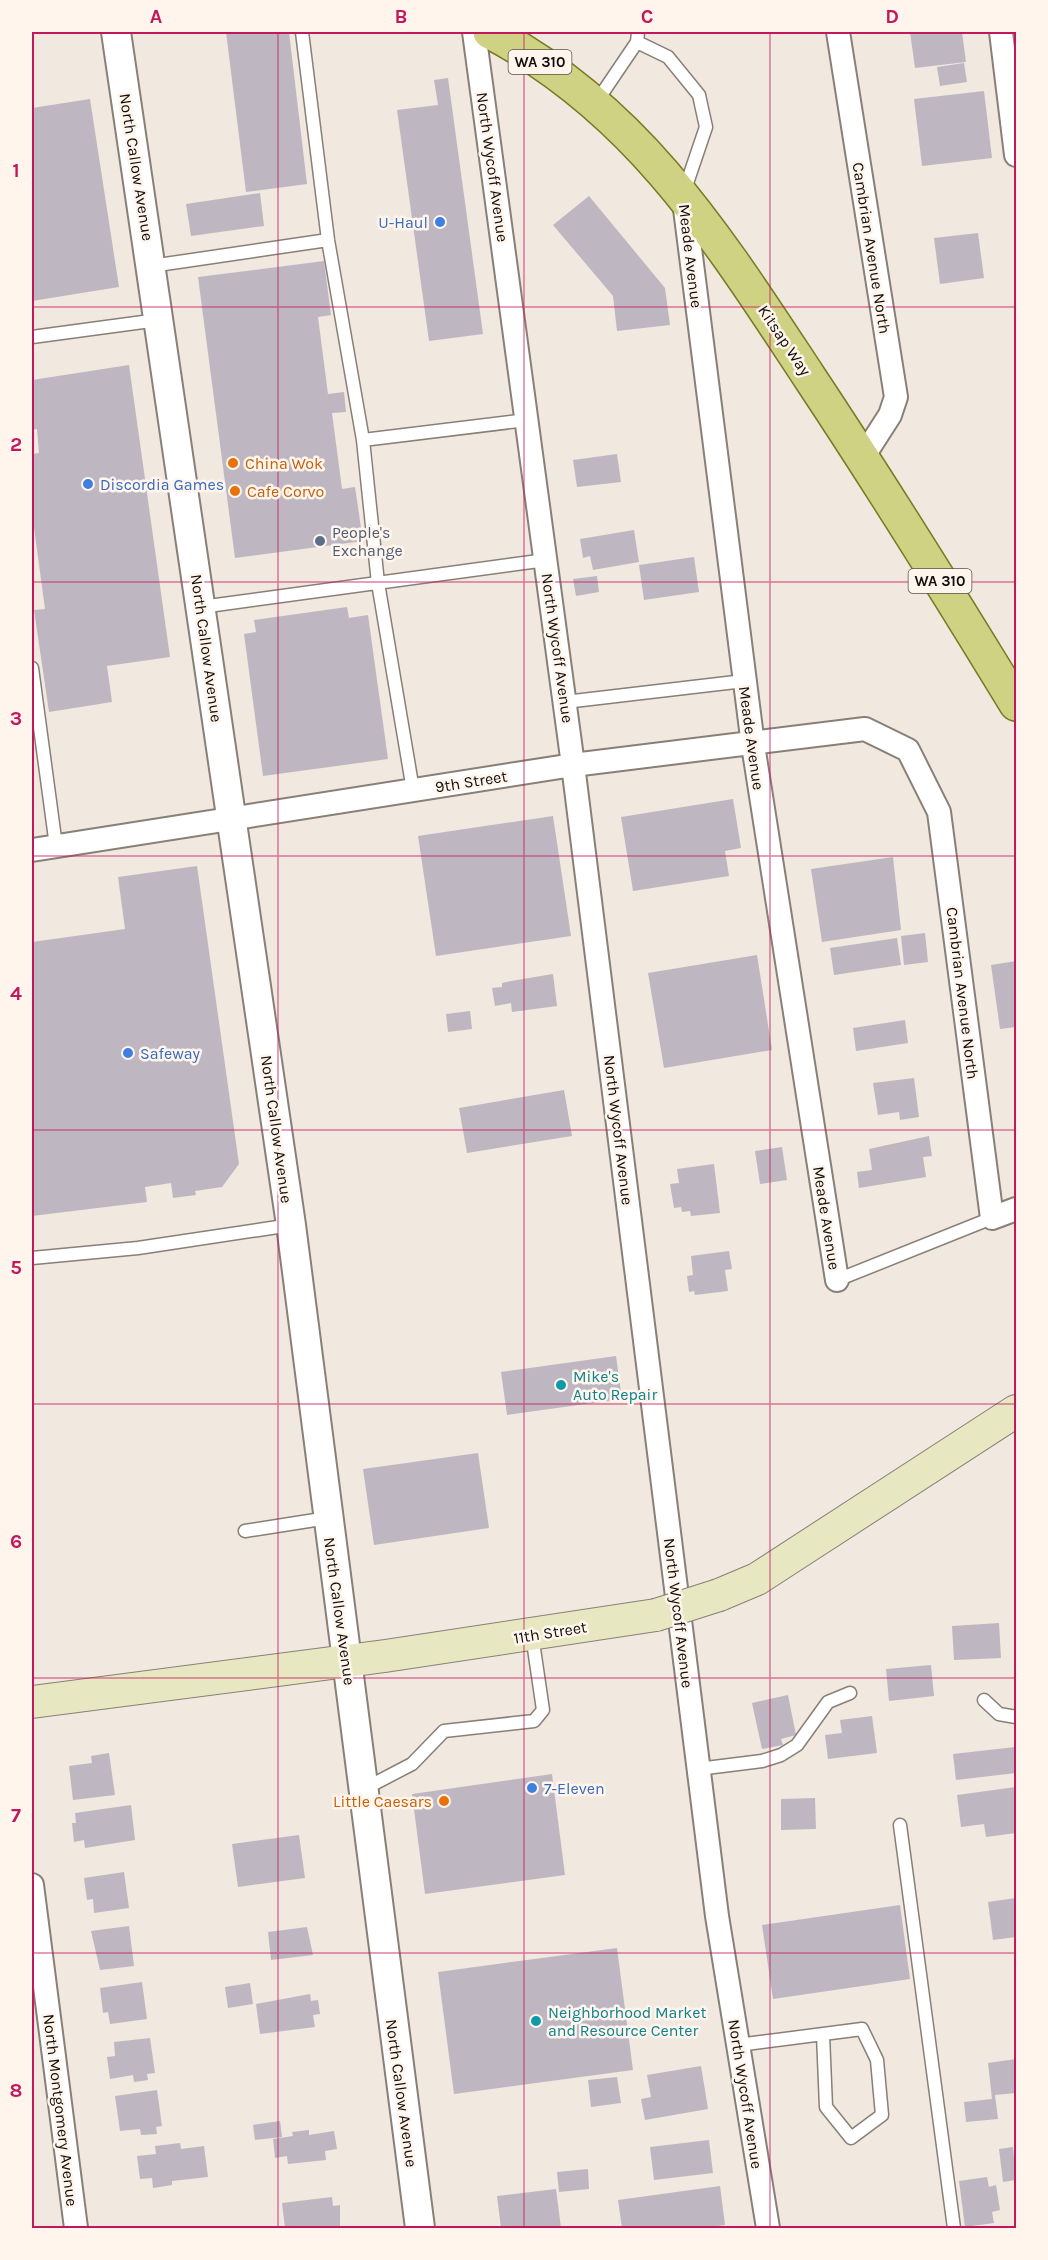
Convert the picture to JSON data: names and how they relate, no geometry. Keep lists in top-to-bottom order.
{
  "streets": {
    "main road": ["WA 310", "Kitsap Way", "11th Street"],
    "street": [
      "North Callow Avenue",
      "North Wycoff Avenue",
      "Cambrian Avenue North",
      "Meade Avenue",
      "9th Street",
      "North Montgomery Avenue"
    ]
  },
  "crossings": [
    ["North Callow Avenue", "9th Street"],
    ["North Callow Avenue", "11th Street"],
    ["North Wycoff Avenue", "9th Street"],
    ["Cambrian Avenue North", "Kitsap Way"],
    ["Cambrian Avenue North", "9th Street"],
    ["Meade Avenue", "Kitsap Way"],
    ["Meade Avenue", "9th Street"]
  ],
  "places": [
    "U-Haul",
    "China Wok",
    "Discordia Games",
    "Cafe Corvo",
    "People's Exchange",
    "Safeway",
    "Mike's Auto Repair",
    "7-Eleven",
    "Little Caesars",
    "Neighborhood Market and Resource Center"
  ],
  "grid": {
    "columns": [
      "A",
      "B",
      "C",
      "D"
    ],
    "rows": [
      "1",
      "2",
      "3",
      "4",
      "5",
      "6",
      "7",
      "8"
    ]
  }
}
